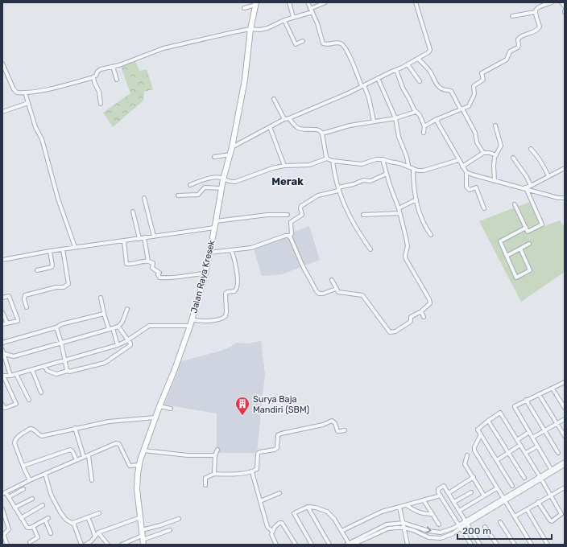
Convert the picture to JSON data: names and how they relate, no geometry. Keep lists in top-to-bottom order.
{
  "streets": {
    "main road": ["Jalan Raya Kresek"]
  },
  "districts": ["Merak"],
  "places": {
    "building": ["Surya Baja Mandiri (SBM)"]
  },
  "scale_bar": "200 m"
}
